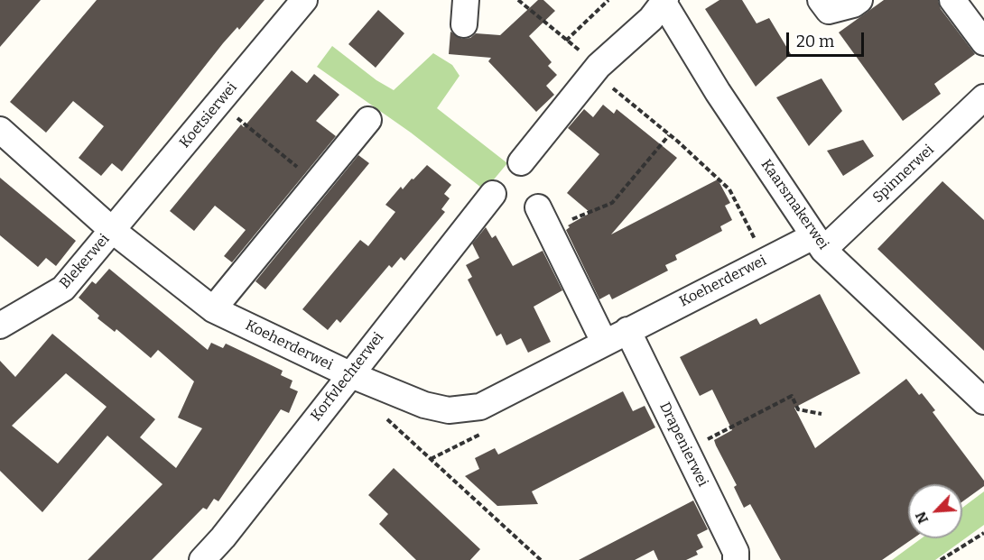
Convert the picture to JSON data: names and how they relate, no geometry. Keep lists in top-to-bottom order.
{
  "streets": {
    "street": [
      "Koetsierwei",
      "Spinnerwei",
      "Kaarsmakerwei",
      "Blekerwei",
      "Koeherderwei",
      "Korfvlechterwei",
      "Drapenierwei"
    ]
  },
  "crossings": [
    ["Koetsierwei", "Blekerwei"],
    ["Koetsierwei", "Koeherderwei"],
    ["Spinnerwei", "Kaarsmakerwei"],
    ["Spinnerwei", "Koeherderwei"],
    ["Kaarsmakerwei", "Koeherderwei"],
    ["Blekerwei", "Koeherderwei"],
    ["Koeherderwei", "Korfvlechterwei"],
    ["Koeherderwei", "Drapenierwei"]
  ],
  "scale_bar": "20 m",
  "north": "bottom left"
}
